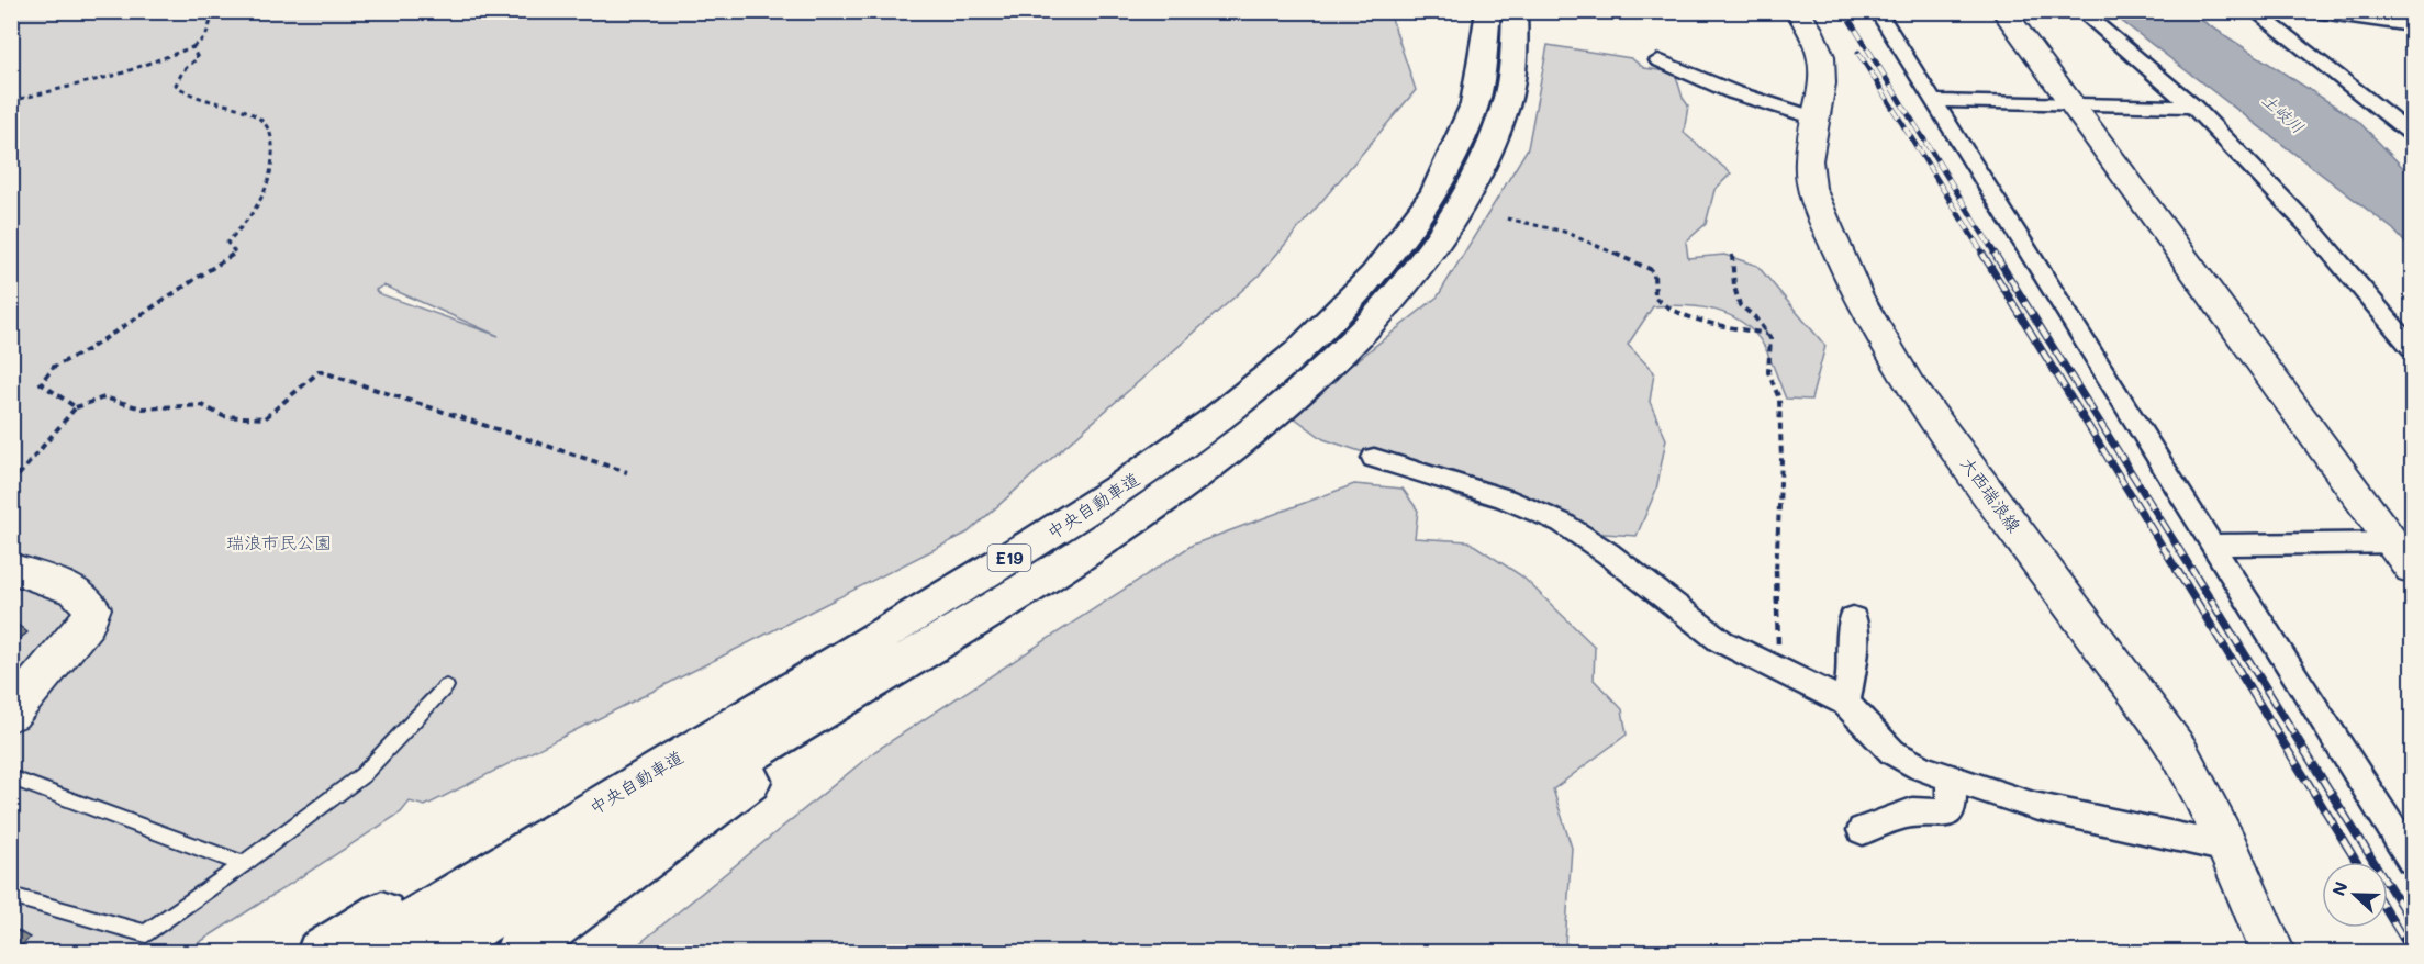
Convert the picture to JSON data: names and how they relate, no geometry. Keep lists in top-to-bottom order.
{
  "streets": {
    "highway": ["中央自動車道", "E19"],
    "main road": ["大西瑞浪線"]
  },
  "water": ["土岐川"],
  "parks": ["瑞浪市民公園"],
  "north": "left"
}
